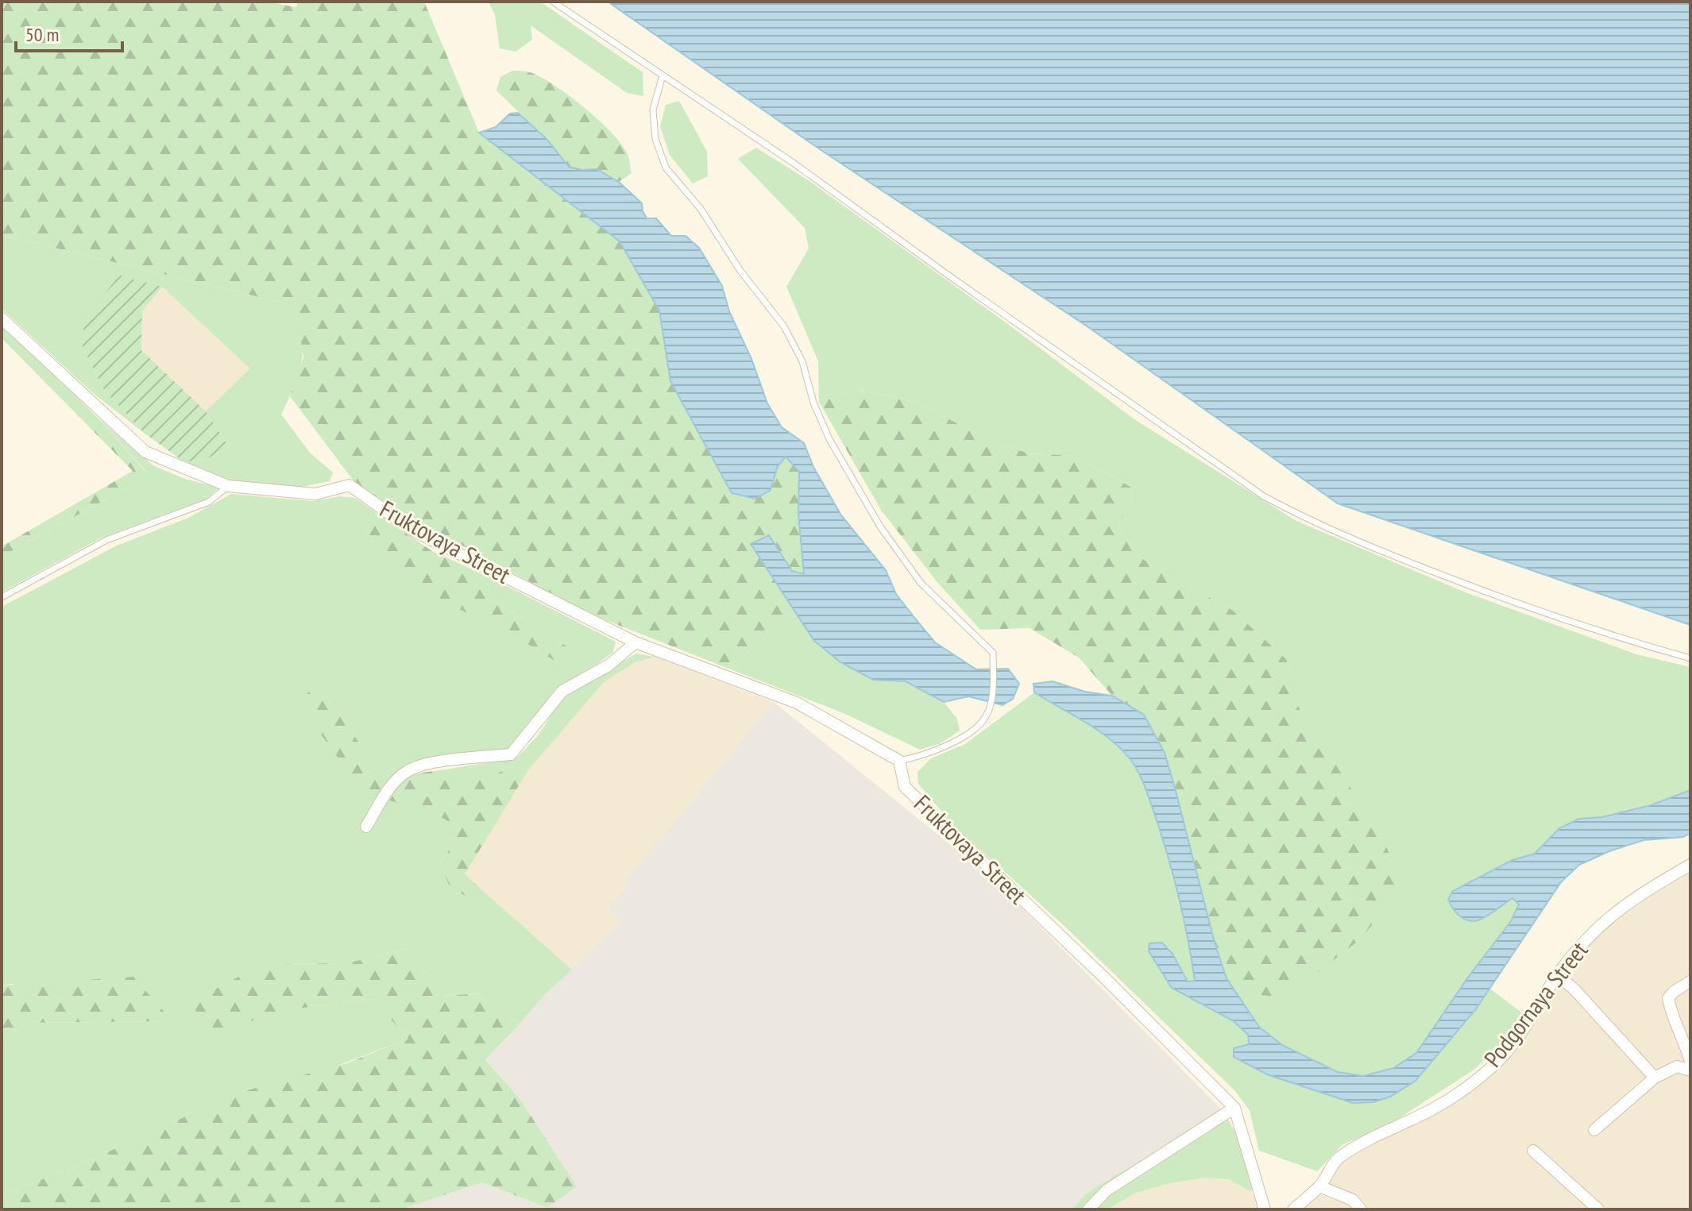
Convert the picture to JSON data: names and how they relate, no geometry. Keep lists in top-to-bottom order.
{
  "streets": {
    "street": ["Fruktovaya Street", "Podgornaya Street"]
  },
  "scale_bar": "50 m"
}
